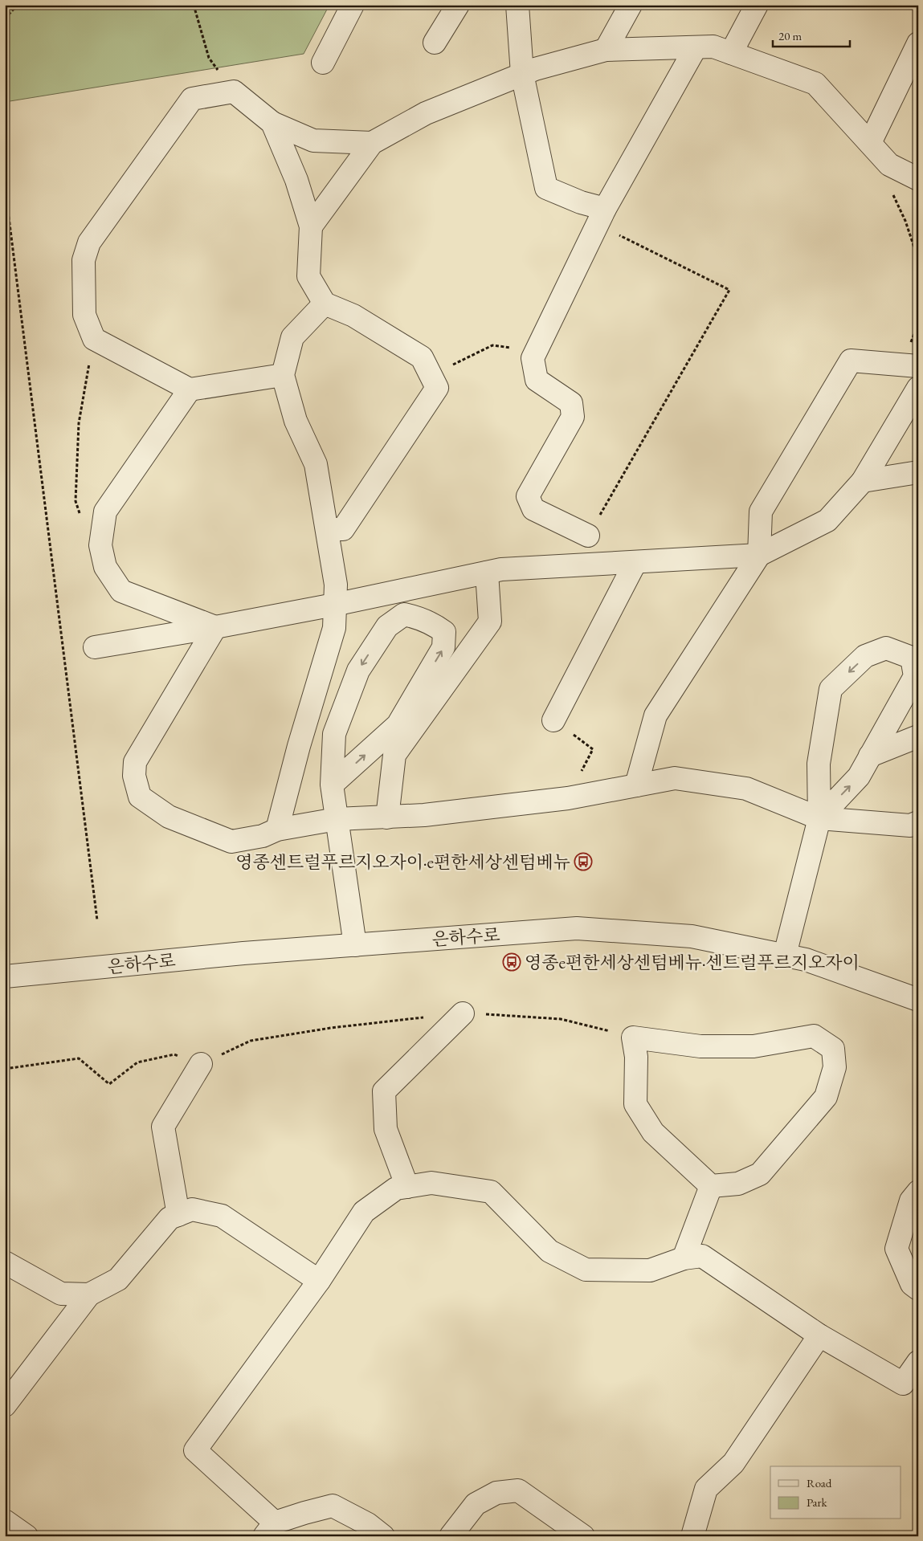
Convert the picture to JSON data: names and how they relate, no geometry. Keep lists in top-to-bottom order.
{
  "streets": {
    "street": ["은하수로"]
  },
  "places": {
    "bus stop": ["영종센트럴푸르지오자이·e편한세상센텀베뉴", "영종e편한세상센텀베뉴·센트럴푸르지오자이"]
  },
  "legend": ["Road", "Park"],
  "scale_bar": "20 m"
}
